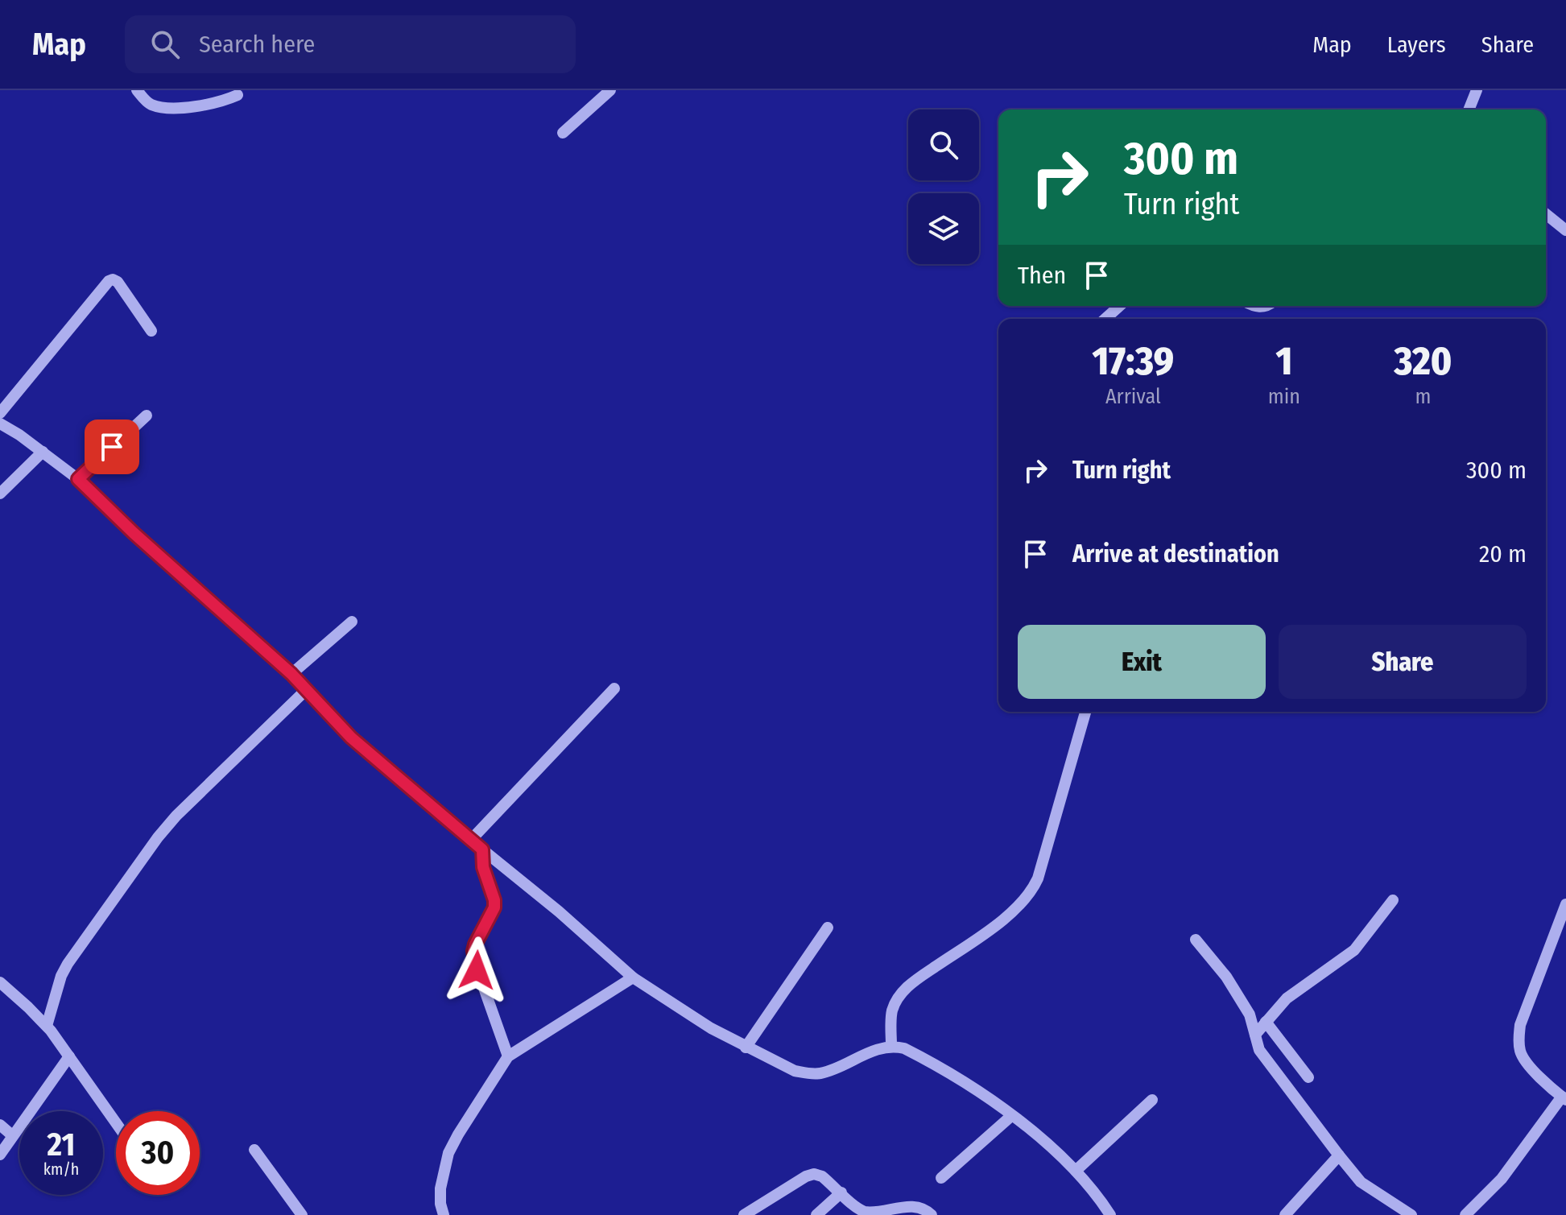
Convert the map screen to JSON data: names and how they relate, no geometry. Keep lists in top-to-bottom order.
{
  "page": {
    "header": "Map",
    "search": "Search here",
    "nav": ["Map", "Layers", "Share"],
    "turn": ["300 m", "Turn right"],
    "then": "Then",
    "eta": [
      "17:39",
      "Arrival",
      "1",
      "min",
      "320",
      "m"
    ],
    "list": [
      {
        "name": "Turn right",
        "value": "300 m"
      },
      {
        "name": "Arrive at destination",
        "value": "20 m"
      }
    ],
    "buttons": ["Exit", "Share"],
    "speed": "21 km/h",
    "limit": "30"
  }
}
